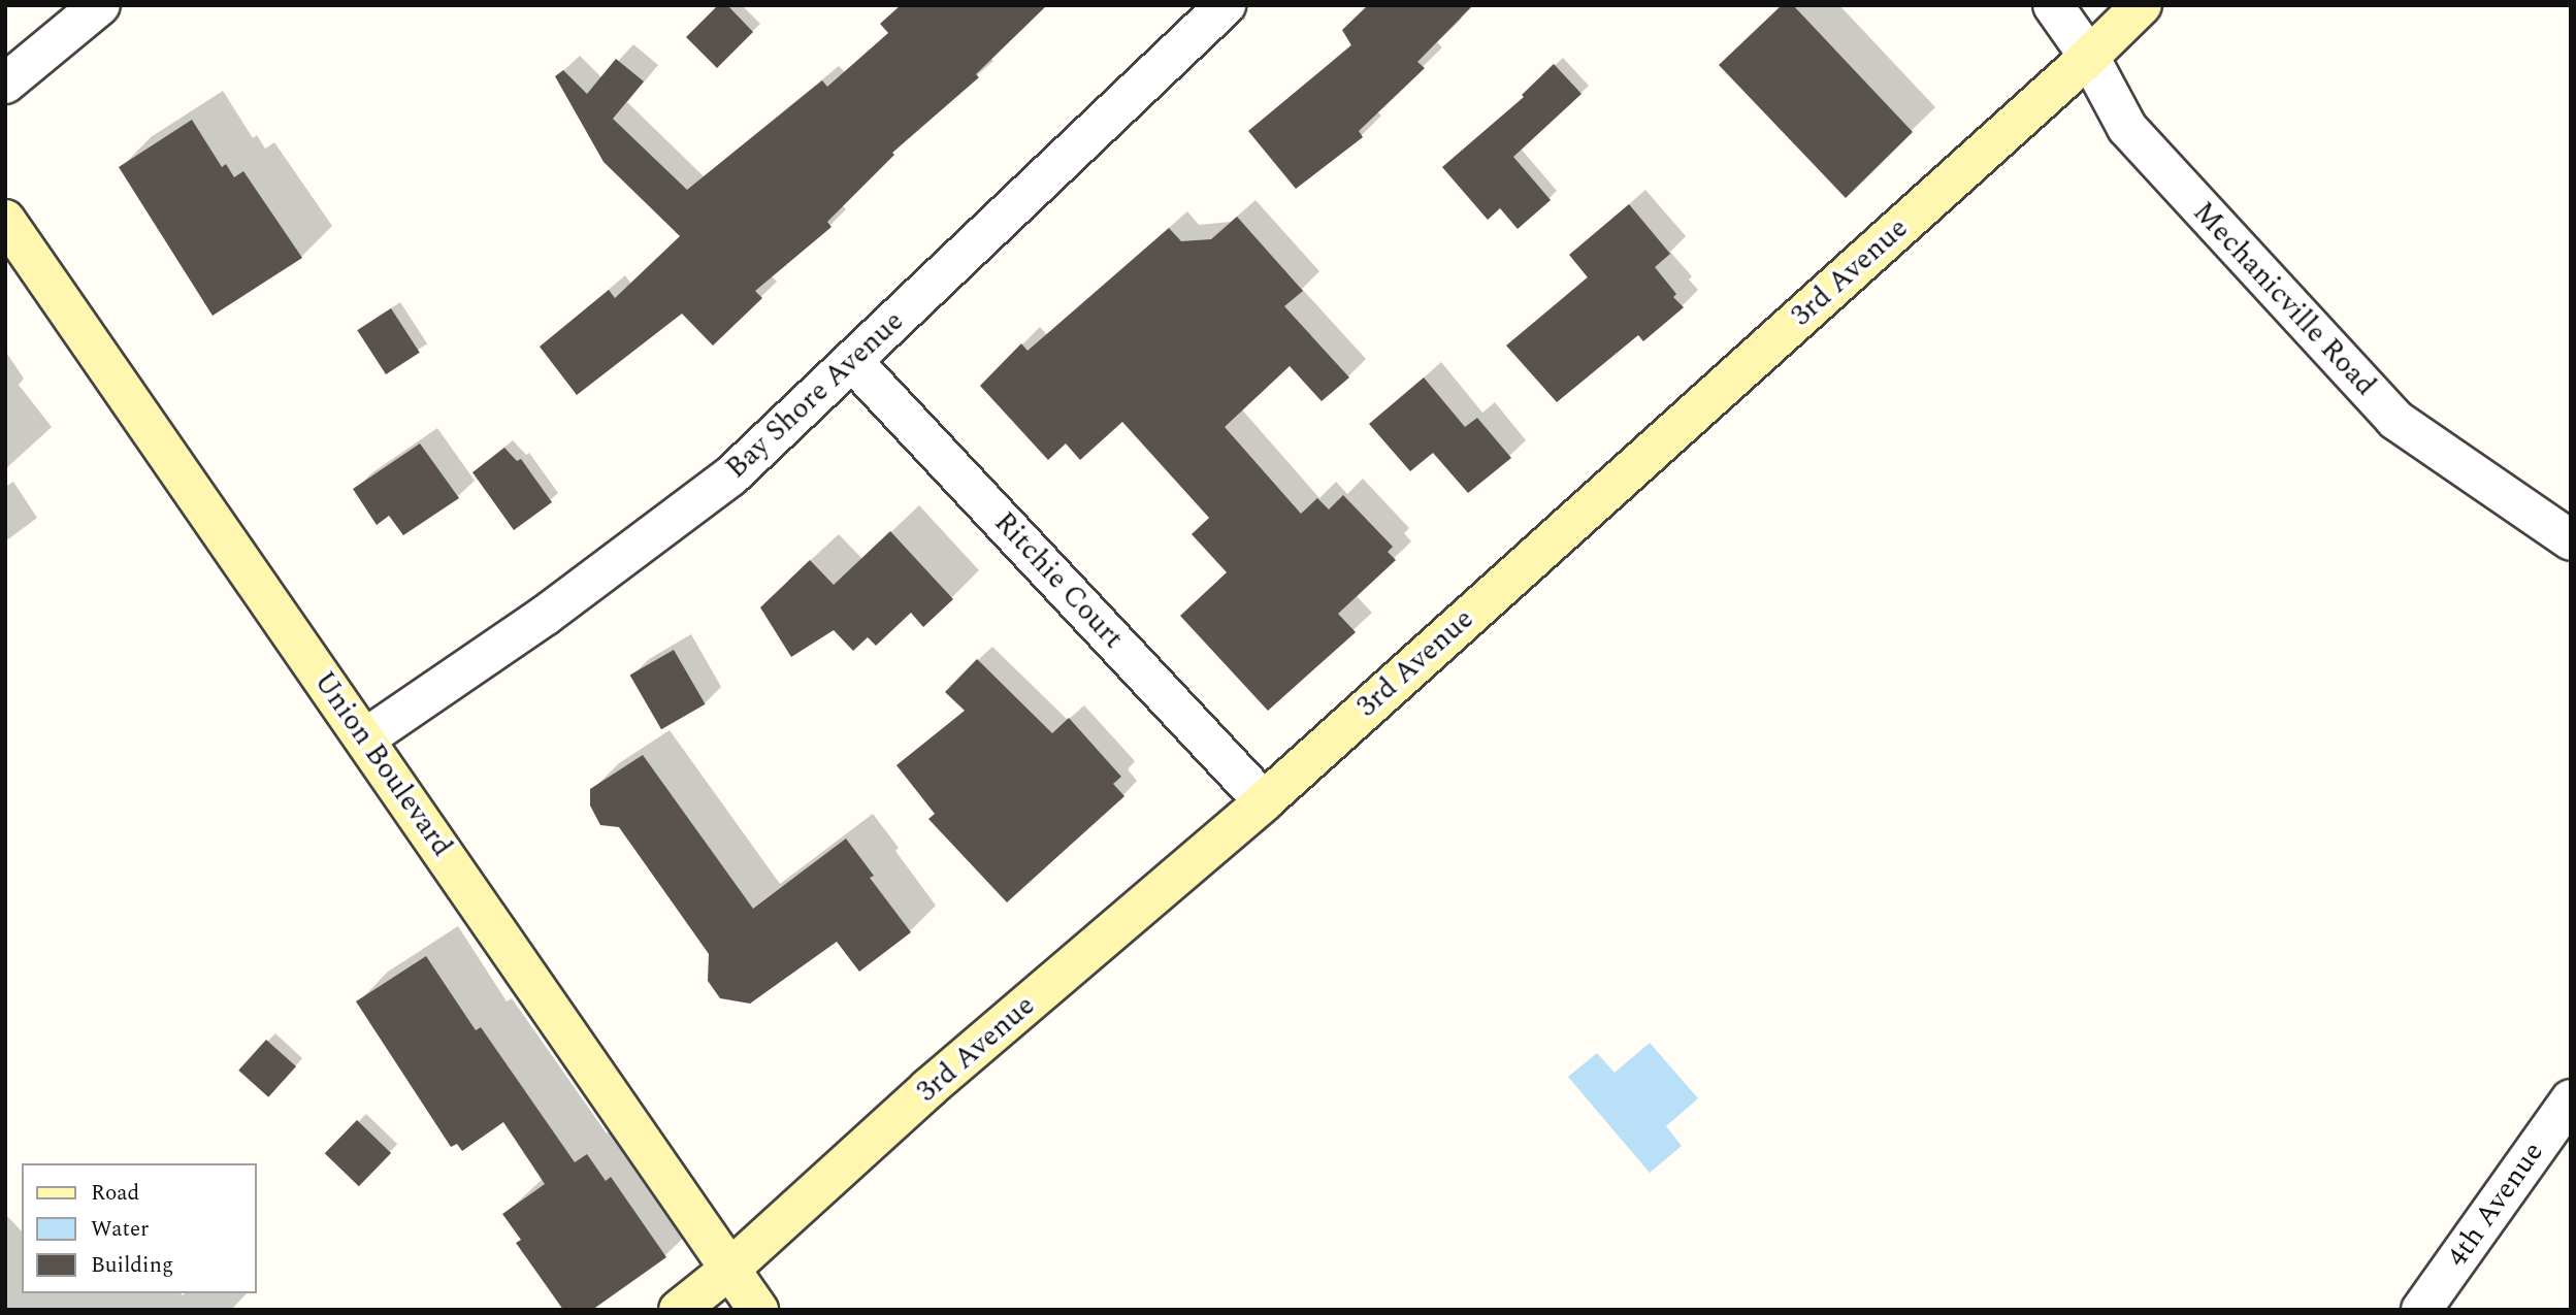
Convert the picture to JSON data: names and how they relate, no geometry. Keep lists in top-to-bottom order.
{
  "streets": {
    "main road": ["3rd Avenue", "Union Boulevard"],
    "street": [
      "Mechanicville Road",
      "Bay Shore Avenue",
      "Ritchie Court",
      "4th Avenue"
    ]
  },
  "crossings": [
    ["3rd Avenue", "Mechanicville Road"],
    ["3rd Avenue", "Ritchie Court"],
    ["3rd Avenue", "Union Boulevard"],
    ["Bay Shore Avenue", "Ritchie Court"],
    ["Bay Shore Avenue", "Union Boulevard"]
  ],
  "legend": ["Road", "Water", "Building"]
}
